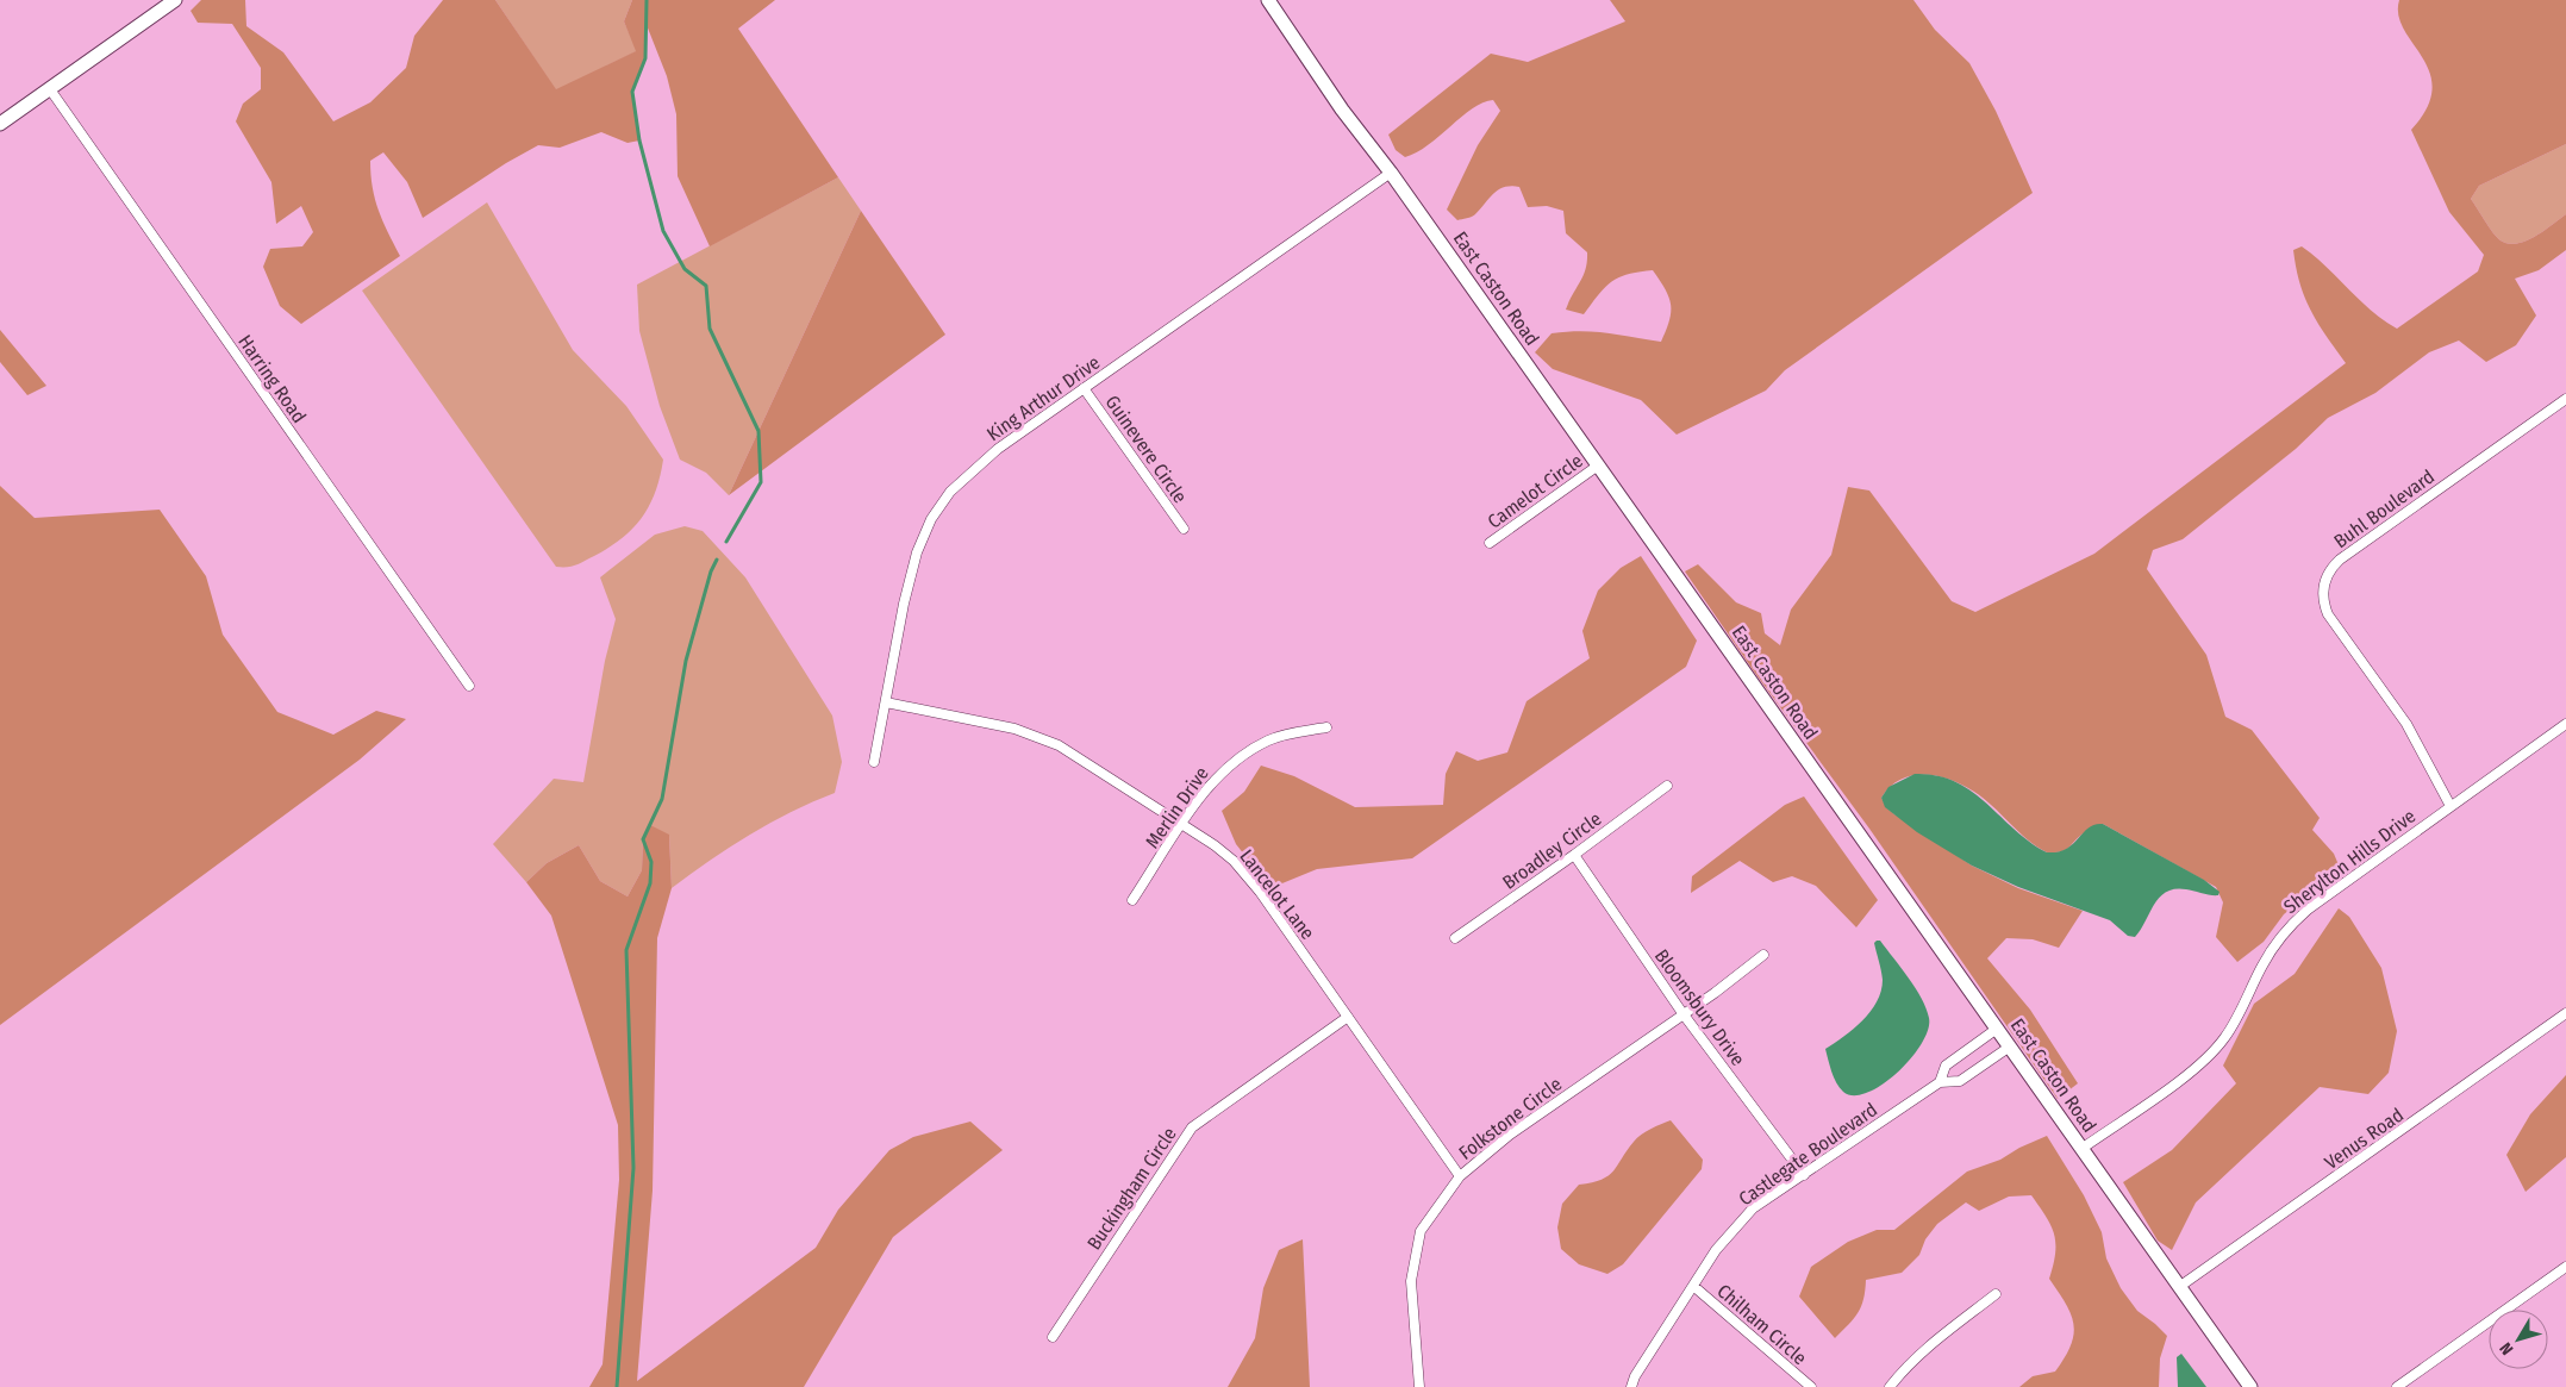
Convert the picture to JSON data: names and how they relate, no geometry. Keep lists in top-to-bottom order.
{
  "streets": {
    "street": [
      "East Caston Road",
      "Harring Road",
      "King Arthur Drive",
      "Guinevere Circle",
      "Camelot Circle",
      "Buhl Boulevard",
      "Merlin Drive",
      "Broadley Circle",
      "Sherylton Hills Drive",
      "Lancelot Lane",
      "Bloomsbury Drive",
      "Folkstone Circle",
      "Venus Road",
      "Castlegate Boulevard",
      "Buckingham Circle",
      "Chilham Circle"
    ]
  },
  "crossings": [
    ["East Caston Road", "King Arthur Drive"],
    ["East Caston Road", "Camelot Circle"],
    ["East Caston Road", "Sherylton Hills Drive"],
    ["East Caston Road", "Venus Road"],
    ["East Caston Road", "Castlegate Boulevard"],
    ["King Arthur Drive", "Guinevere Circle"],
    ["King Arthur Drive", "Lancelot Lane"],
    ["Buhl Boulevard", "Sherylton Hills Drive"],
    ["Merlin Drive", "Lancelot Lane"],
    ["Broadley Circle", "Bloomsbury Drive"],
    ["Lancelot Lane", "Folkstone Circle"],
    ["Lancelot Lane", "Buckingham Circle"],
    ["Bloomsbury Drive", "Folkstone Circle"],
    ["Bloomsbury Drive", "Castlegate Boulevard"],
    ["Castlegate Boulevard", "Chilham Circle"]
  ],
  "north": "bottom left"
}
